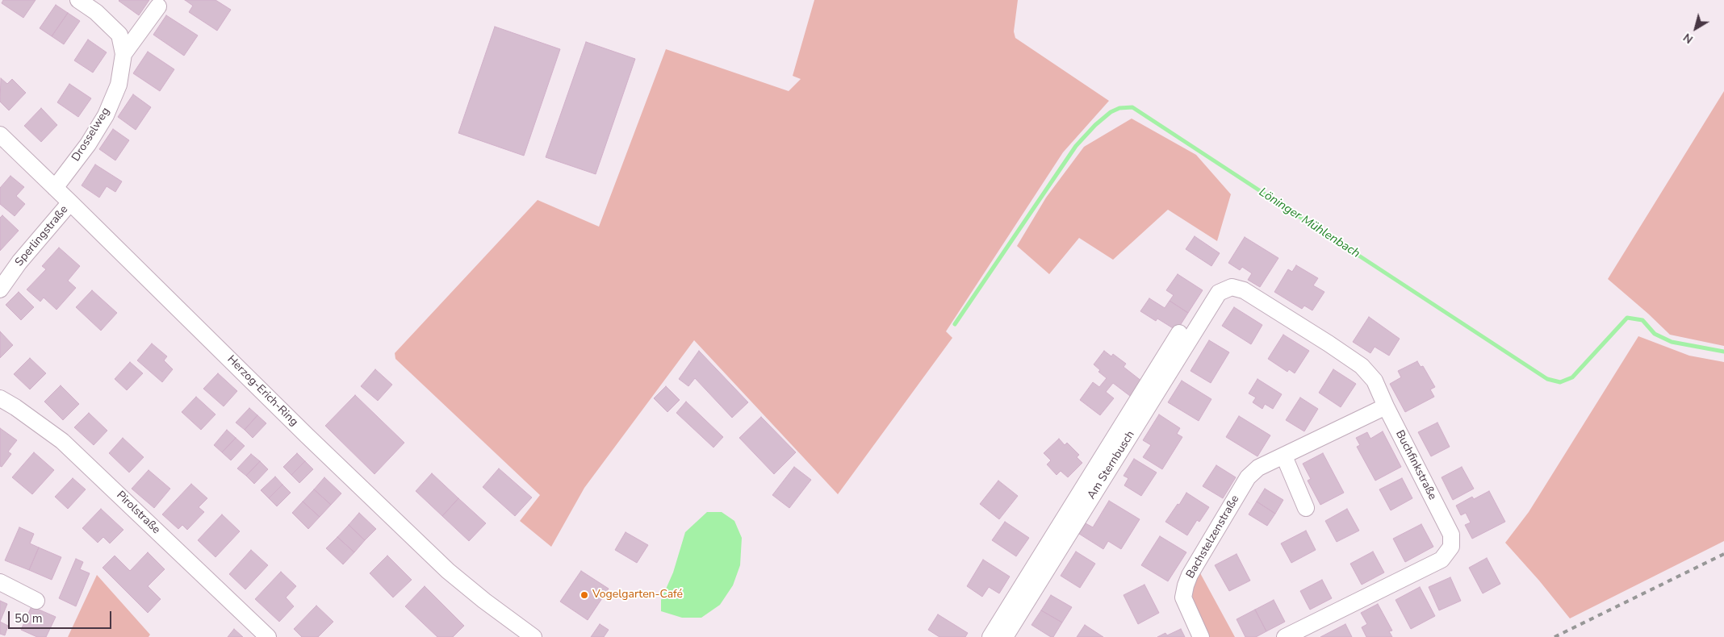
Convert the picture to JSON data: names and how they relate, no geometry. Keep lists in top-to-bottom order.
{
  "streets": {
    "street": [
      "Drosselweg",
      "Sperlingstraße",
      "Herzog-Erich-Ring",
      "Am Sternbusch",
      "Buchfinkstraße",
      "Pirolstraße",
      "Bachstelzenstraße"
    ]
  },
  "crossings": [
    ["Drosselweg", "Herzog-Erich-Ring"],
    ["Sperlingstraße", "Herzog-Erich-Ring"],
    ["Am Sternbusch", "Buchfinkstraße"],
    ["Buchfinkstraße", "Bachstelzenstraße"]
  ],
  "water": ["Löninger Mühlenbach"],
  "places": ["Vogelgarten-Café"],
  "scale_bar": "50 m",
  "north": "bottom left"
}
